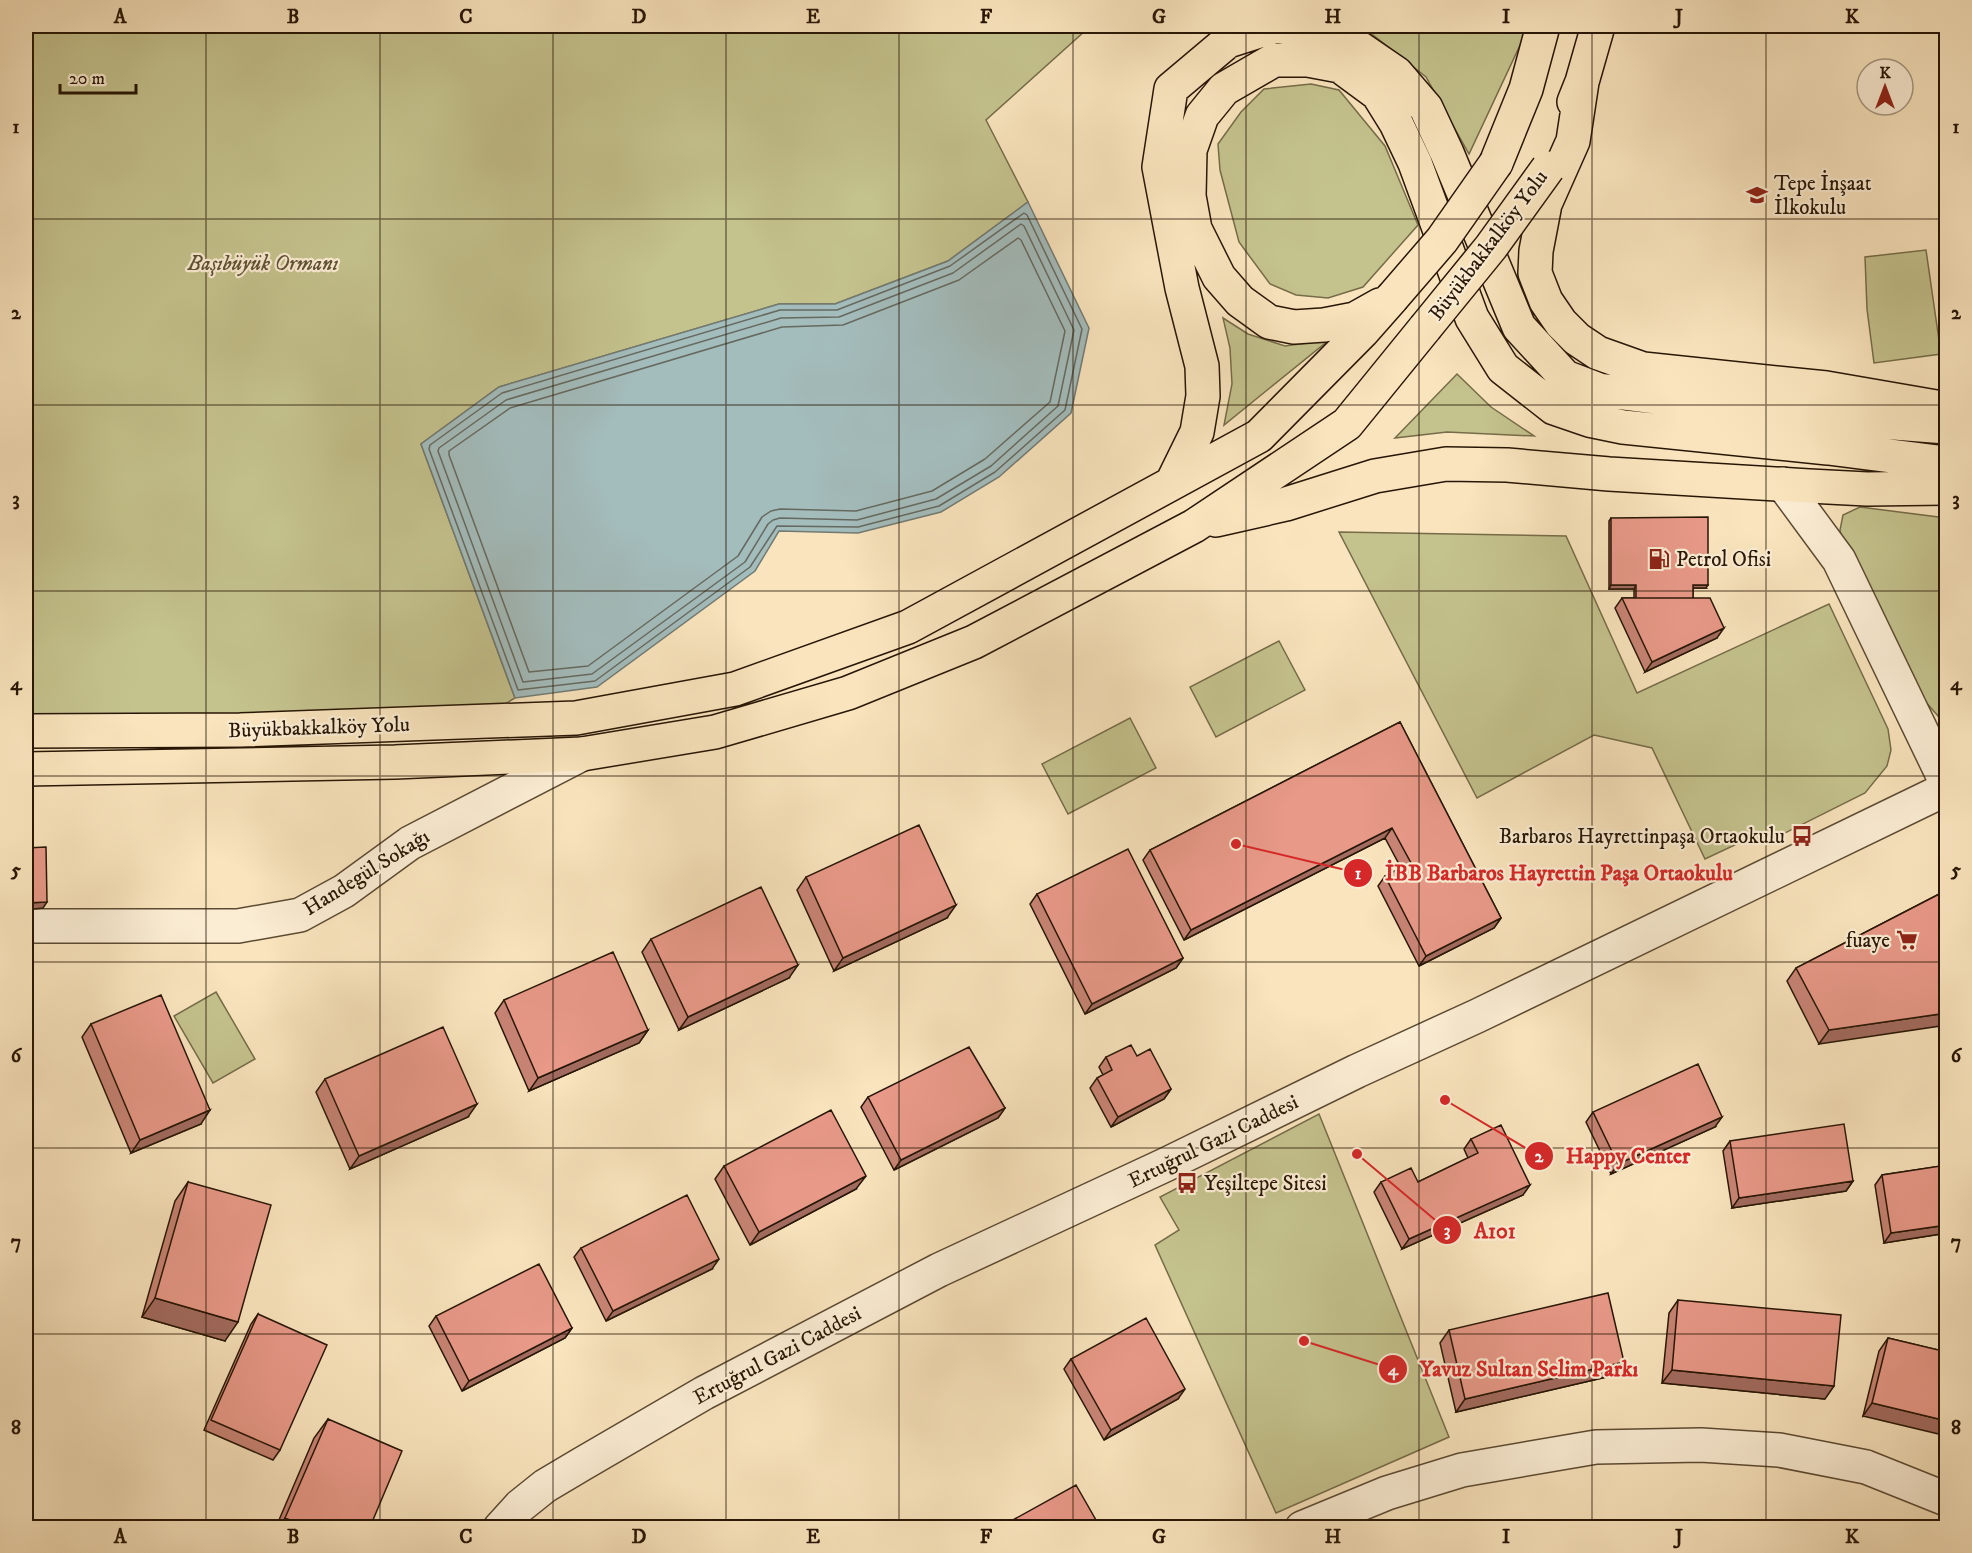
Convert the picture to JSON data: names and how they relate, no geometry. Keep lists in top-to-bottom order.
{
  "streets": {
    "highway": ["Büyükbakkalköy Yolu"],
    "street": ["Handegül Sokağı", "Ertuğrul Gazi Caddesi"]
  },
  "crossings": [
    ["Büyükbakkalköy Yolu", "Handegül Sokağı"]
  ],
  "parks": ["Başıbüyük Ormanı"],
  "places": {
    "school or university": ["Tepe İnşaat İlkokulu"],
    "fuel station": ["Petrol Ofisi"],
    "bus stop": ["Barbaros Hayrettinpaşa Ortaokulu", "Yeşiltepe Sitesi"],
    "other": [
      "İBB Barbaros Hayrettin Paşa Ortaokulu",
      "Happy Center",
      "A101",
      "Yavuz Sultan Selim Parkı"
    ],
    "supermarket": ["fuaye"]
  },
  "scale_bar": "20 m",
  "north": "top",
  "grid": {
    "columns": [
      "A",
      "B",
      "C",
      "D",
      "E",
      "F",
      "G",
      "H",
      "I",
      "J",
      "K"
    ],
    "rows": [
      "1",
      "2",
      "3",
      "4",
      "5",
      "6",
      "7",
      "8"
    ]
  }
}
